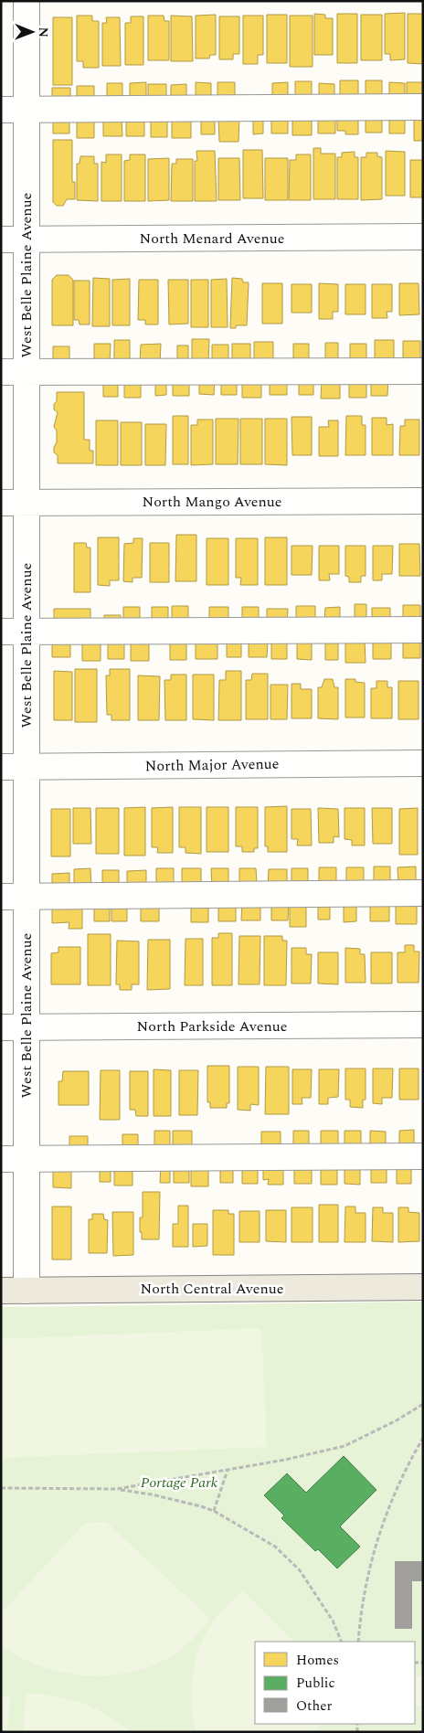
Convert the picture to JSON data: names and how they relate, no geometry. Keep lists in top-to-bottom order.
{
  "streets": {
    "main road": ["North Central Avenue"],
    "street": [
      "North Menard Avenue",
      "West Belle Plaine Avenue",
      "North Mango Avenue",
      "North Major Avenue",
      "North Parkside Avenue"
    ]
  },
  "crossings": [
    ["North Menard Avenue", "West Belle Plaine Avenue"],
    ["West Belle Plaine Avenue", "North Mango Avenue"],
    ["West Belle Plaine Avenue", "North Major Avenue"],
    ["West Belle Plaine Avenue", "North Parkside Avenue"],
    ["West Belle Plaine Avenue", "North Central Avenue"]
  ],
  "parks": ["Portage Park"],
  "legend": ["Homes", "Public", "Other"],
  "north": "right"
}
